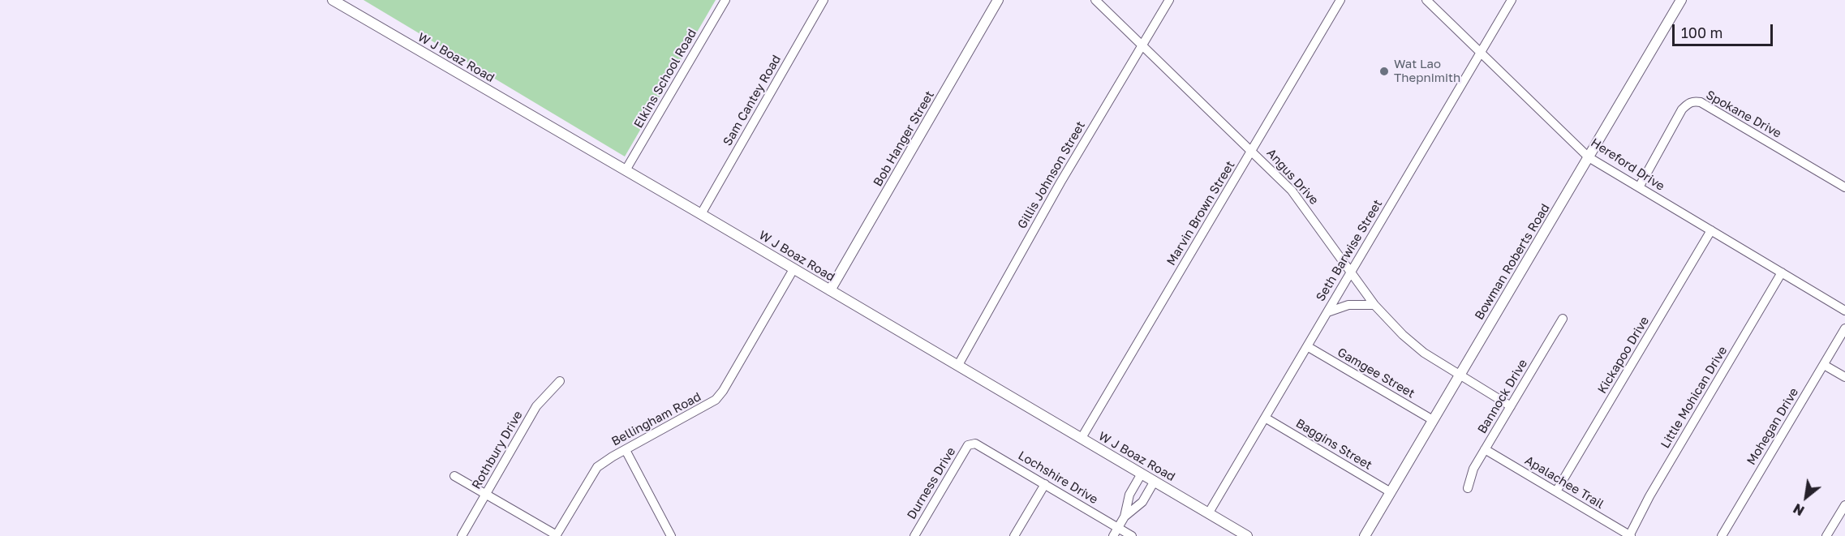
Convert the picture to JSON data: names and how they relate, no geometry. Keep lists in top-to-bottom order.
{
  "streets": {
    "street": [
      "W J Boaz Road",
      "Elkins School Road",
      "Sam Cantey Road",
      "Spokane Drive",
      "Bob Hanger Street",
      "Hereford Drive",
      "Gillis Johnson Street",
      "Angus Drive",
      "Marvin Brown Street",
      "Seth Barwise Street",
      "Bowman Roberts Road",
      "Kickapoo Drive",
      "Gamgee Street",
      "Bannock Drive",
      "Little Mohican Drive",
      "Bellingham Road",
      "Mohegan Drive",
      "Baggins Street",
      "Rothbury Drive",
      "Lochshire Drive",
      "Apalachee Trail",
      "Durness Drive"
    ]
  },
  "crossings": [
    ["W J Boaz Road", "Elkins School Road"],
    ["W J Boaz Road", "Sam Cantey Road"],
    ["W J Boaz Road", "Bob Hanger Street"],
    ["W J Boaz Road", "Gillis Johnson Street"],
    ["W J Boaz Road", "Marvin Brown Street"],
    ["W J Boaz Road", "Seth Barwise Street"],
    ["W J Boaz Road", "Bellingham Road"],
    ["Spokane Drive", "Hereford Drive"],
    ["Hereford Drive", "Seth Barwise Street"],
    ["Hereford Drive", "Bowman Roberts Road"],
    ["Hereford Drive", "Kickapoo Drive"],
    ["Hereford Drive", "Little Mohican Drive"],
    ["Gillis Johnson Street", "Angus Drive"],
    ["Angus Drive", "Marvin Brown Street"],
    ["Angus Drive", "Seth Barwise Street"],
    ["Angus Drive", "Bowman Roberts Road"],
    ["Angus Drive", "Bannock Drive"],
    ["Seth Barwise Street", "Gamgee Street"],
    ["Seth Barwise Street", "Baggins Street"],
    ["Bowman Roberts Road", "Gamgee Street"],
    ["Bowman Roberts Road", "Baggins Street"],
    ["Kickapoo Drive", "Apalachee Trail"],
    ["Bannock Drive", "Apalachee Trail"],
    ["Little Mohican Drive", "Apalachee Trail"],
    ["Lochshire Drive", "Durness Drive"]
  ],
  "places": ["Wat Lao Thepnimith"],
  "scale_bar": "100 m",
  "north": "bottom left"
}
